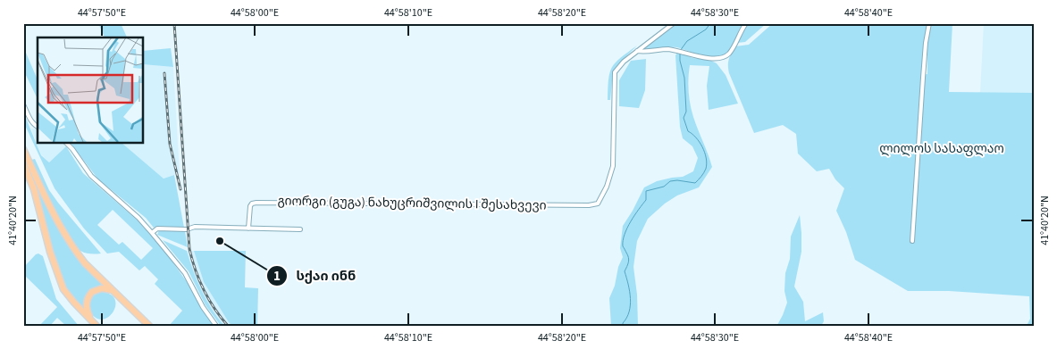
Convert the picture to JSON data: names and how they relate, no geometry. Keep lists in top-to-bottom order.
{
  "streets": {
    "street": ["გიორგი (გუგა) ნახუცრიშვილის I შესახვევი"]
  },
  "parks": ["ლილოს სასაფლაო"],
  "places": ["სქაი ინნ"],
  "coordinates": [
    "44°57'50\"E",
    "44°58'00\"E",
    "44°58'10\"E",
    "44°58'20\"E",
    "44°58'30\"E",
    "44°58'40\"E",
    "41°40'20\"N"
  ]
}
